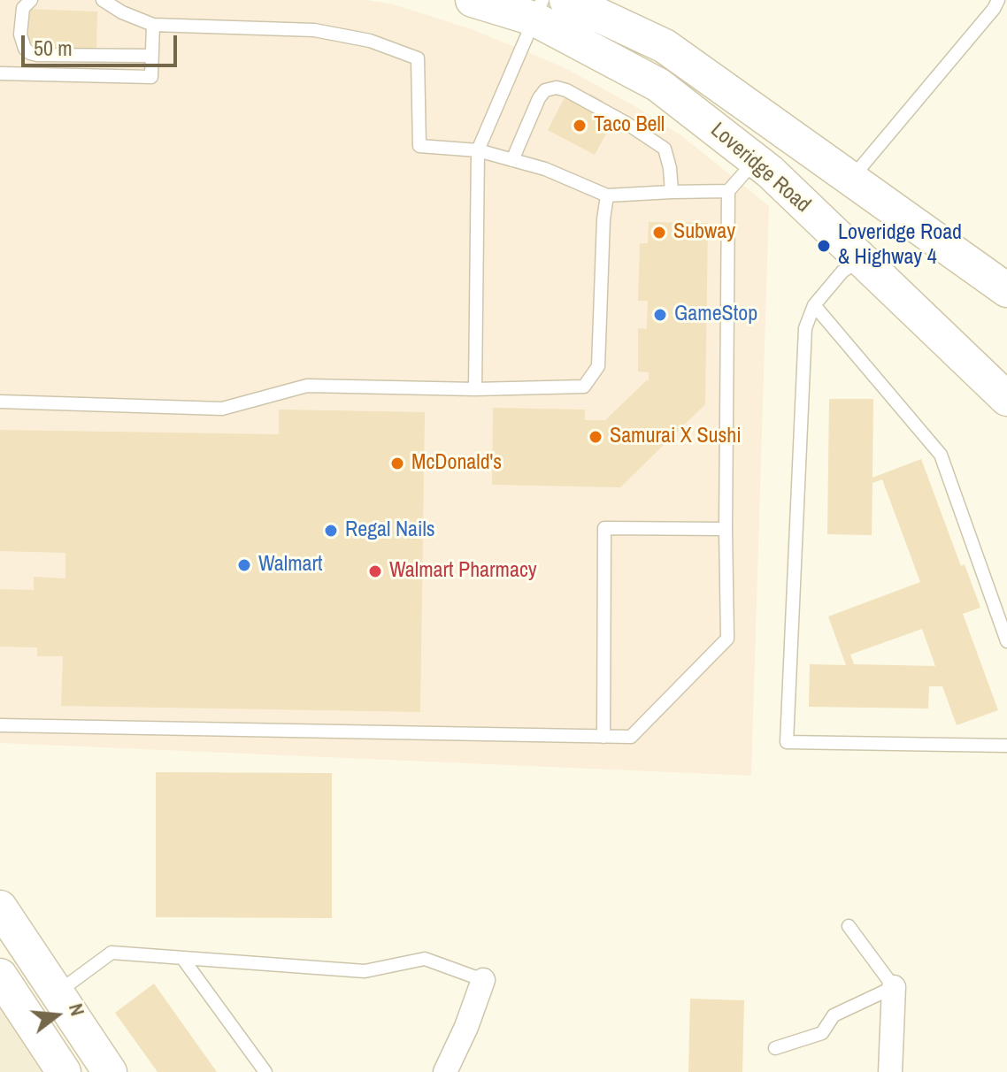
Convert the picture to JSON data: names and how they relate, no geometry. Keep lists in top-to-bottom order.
{
  "streets": {
    "main road": ["Loveridge Road"]
  },
  "places": [
    "Taco Bell",
    "Subway",
    "Loveridge Road & Highway 4",
    "GameStop",
    "Samurai X Sushi",
    "McDonald's",
    "Regal Nails",
    "Walmart",
    "Walmart Pharmacy"
  ],
  "scale_bar": "50 m",
  "north": "right"
}
